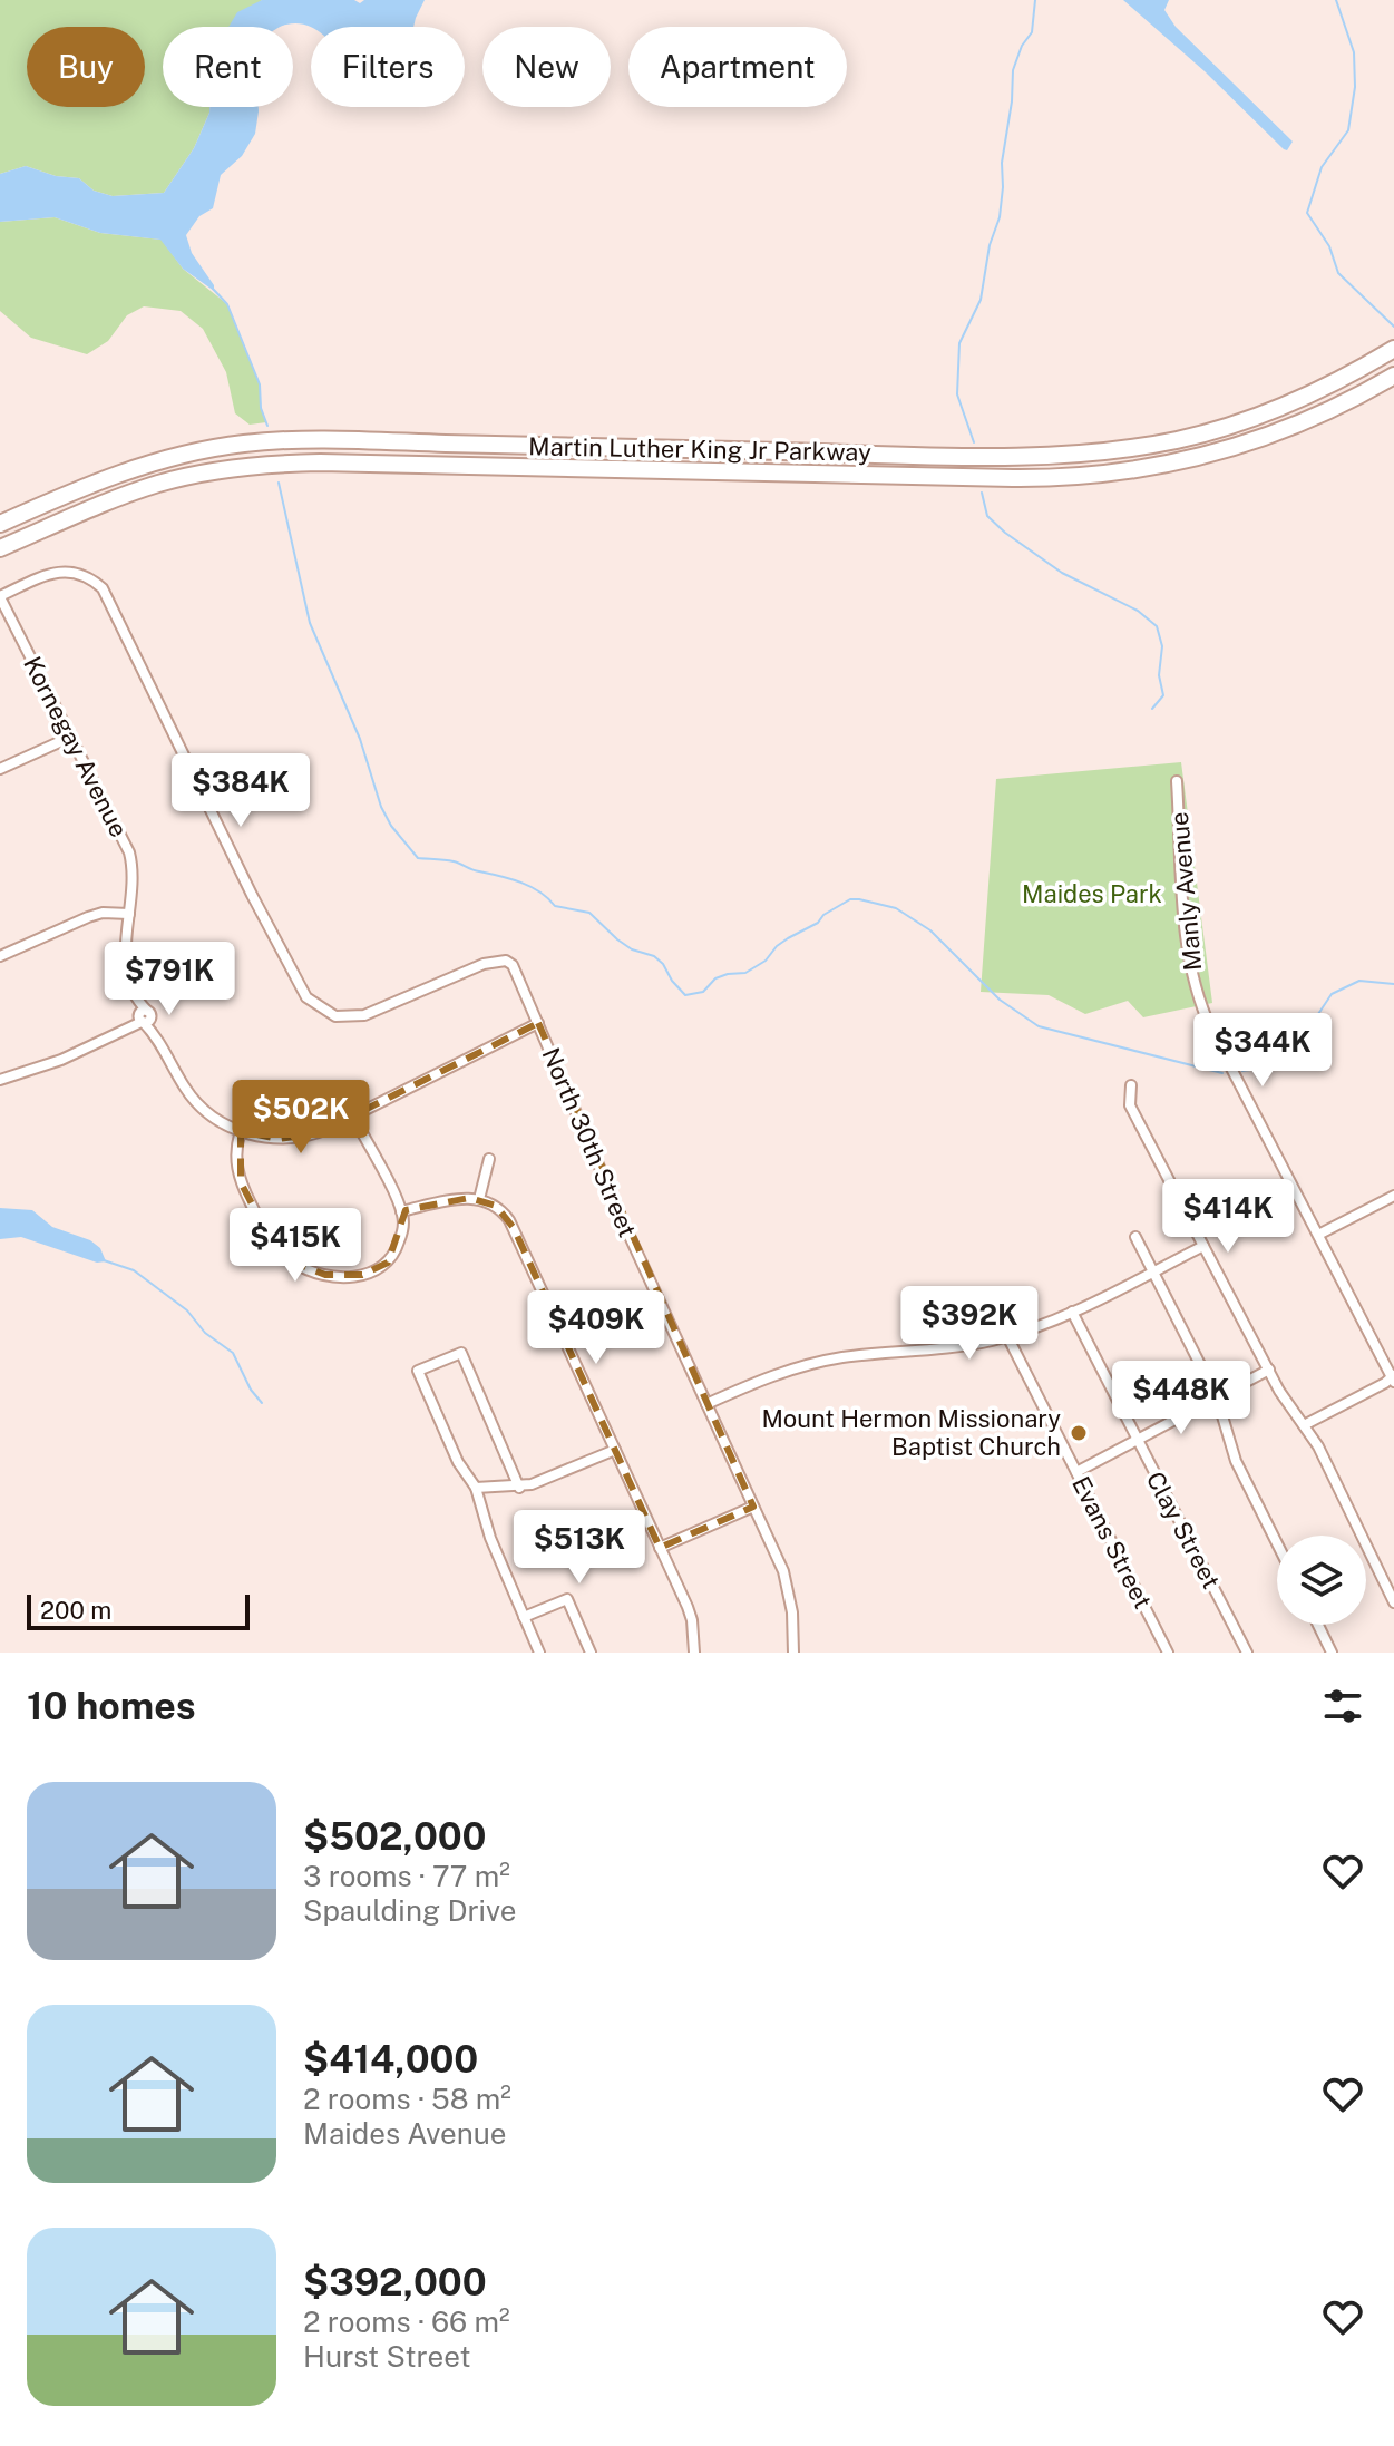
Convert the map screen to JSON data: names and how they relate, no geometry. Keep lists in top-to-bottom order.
{
  "streets": {
    "highway": ["Martin Luther King Jr Parkway"],
    "street": [
      "Kornegay Avenue",
      "Manly Avenue",
      "North 30th Street",
      "Clay Street",
      "Evans Street"
    ]
  },
  "crossings": [
    ["Kornegay Avenue", "North 30th Street"]
  ],
  "parks": ["Maides Park"],
  "places": ["Mount Hermon Missionary Baptist Church"],
  "scale_bar": "200 m",
  "page": {
    "chip": [
      "Buy",
      "Rent",
      "Filters",
      "New",
      "Apartment"
    ],
    "price": [
      "$384K",
      "$791K",
      "$344K",
      "$502K",
      "$414K",
      "$415K",
      "$392K",
      "$409K",
      "$448K",
      "$513K"
    ],
    "scale": "200 m",
    "heading": "10 homes",
    "list": [
      {
        "name": "$502,000",
        "note": "3 rooms · 77 m² · Spaulding Drive"
      },
      {
        "name": "$414,000",
        "note": "2 rooms · 58 m² · Maides Avenue"
      },
      {
        "name": "$392,000",
        "note": "2 rooms · 66 m² · Hurst Street"
      }
    ]
  }
}
